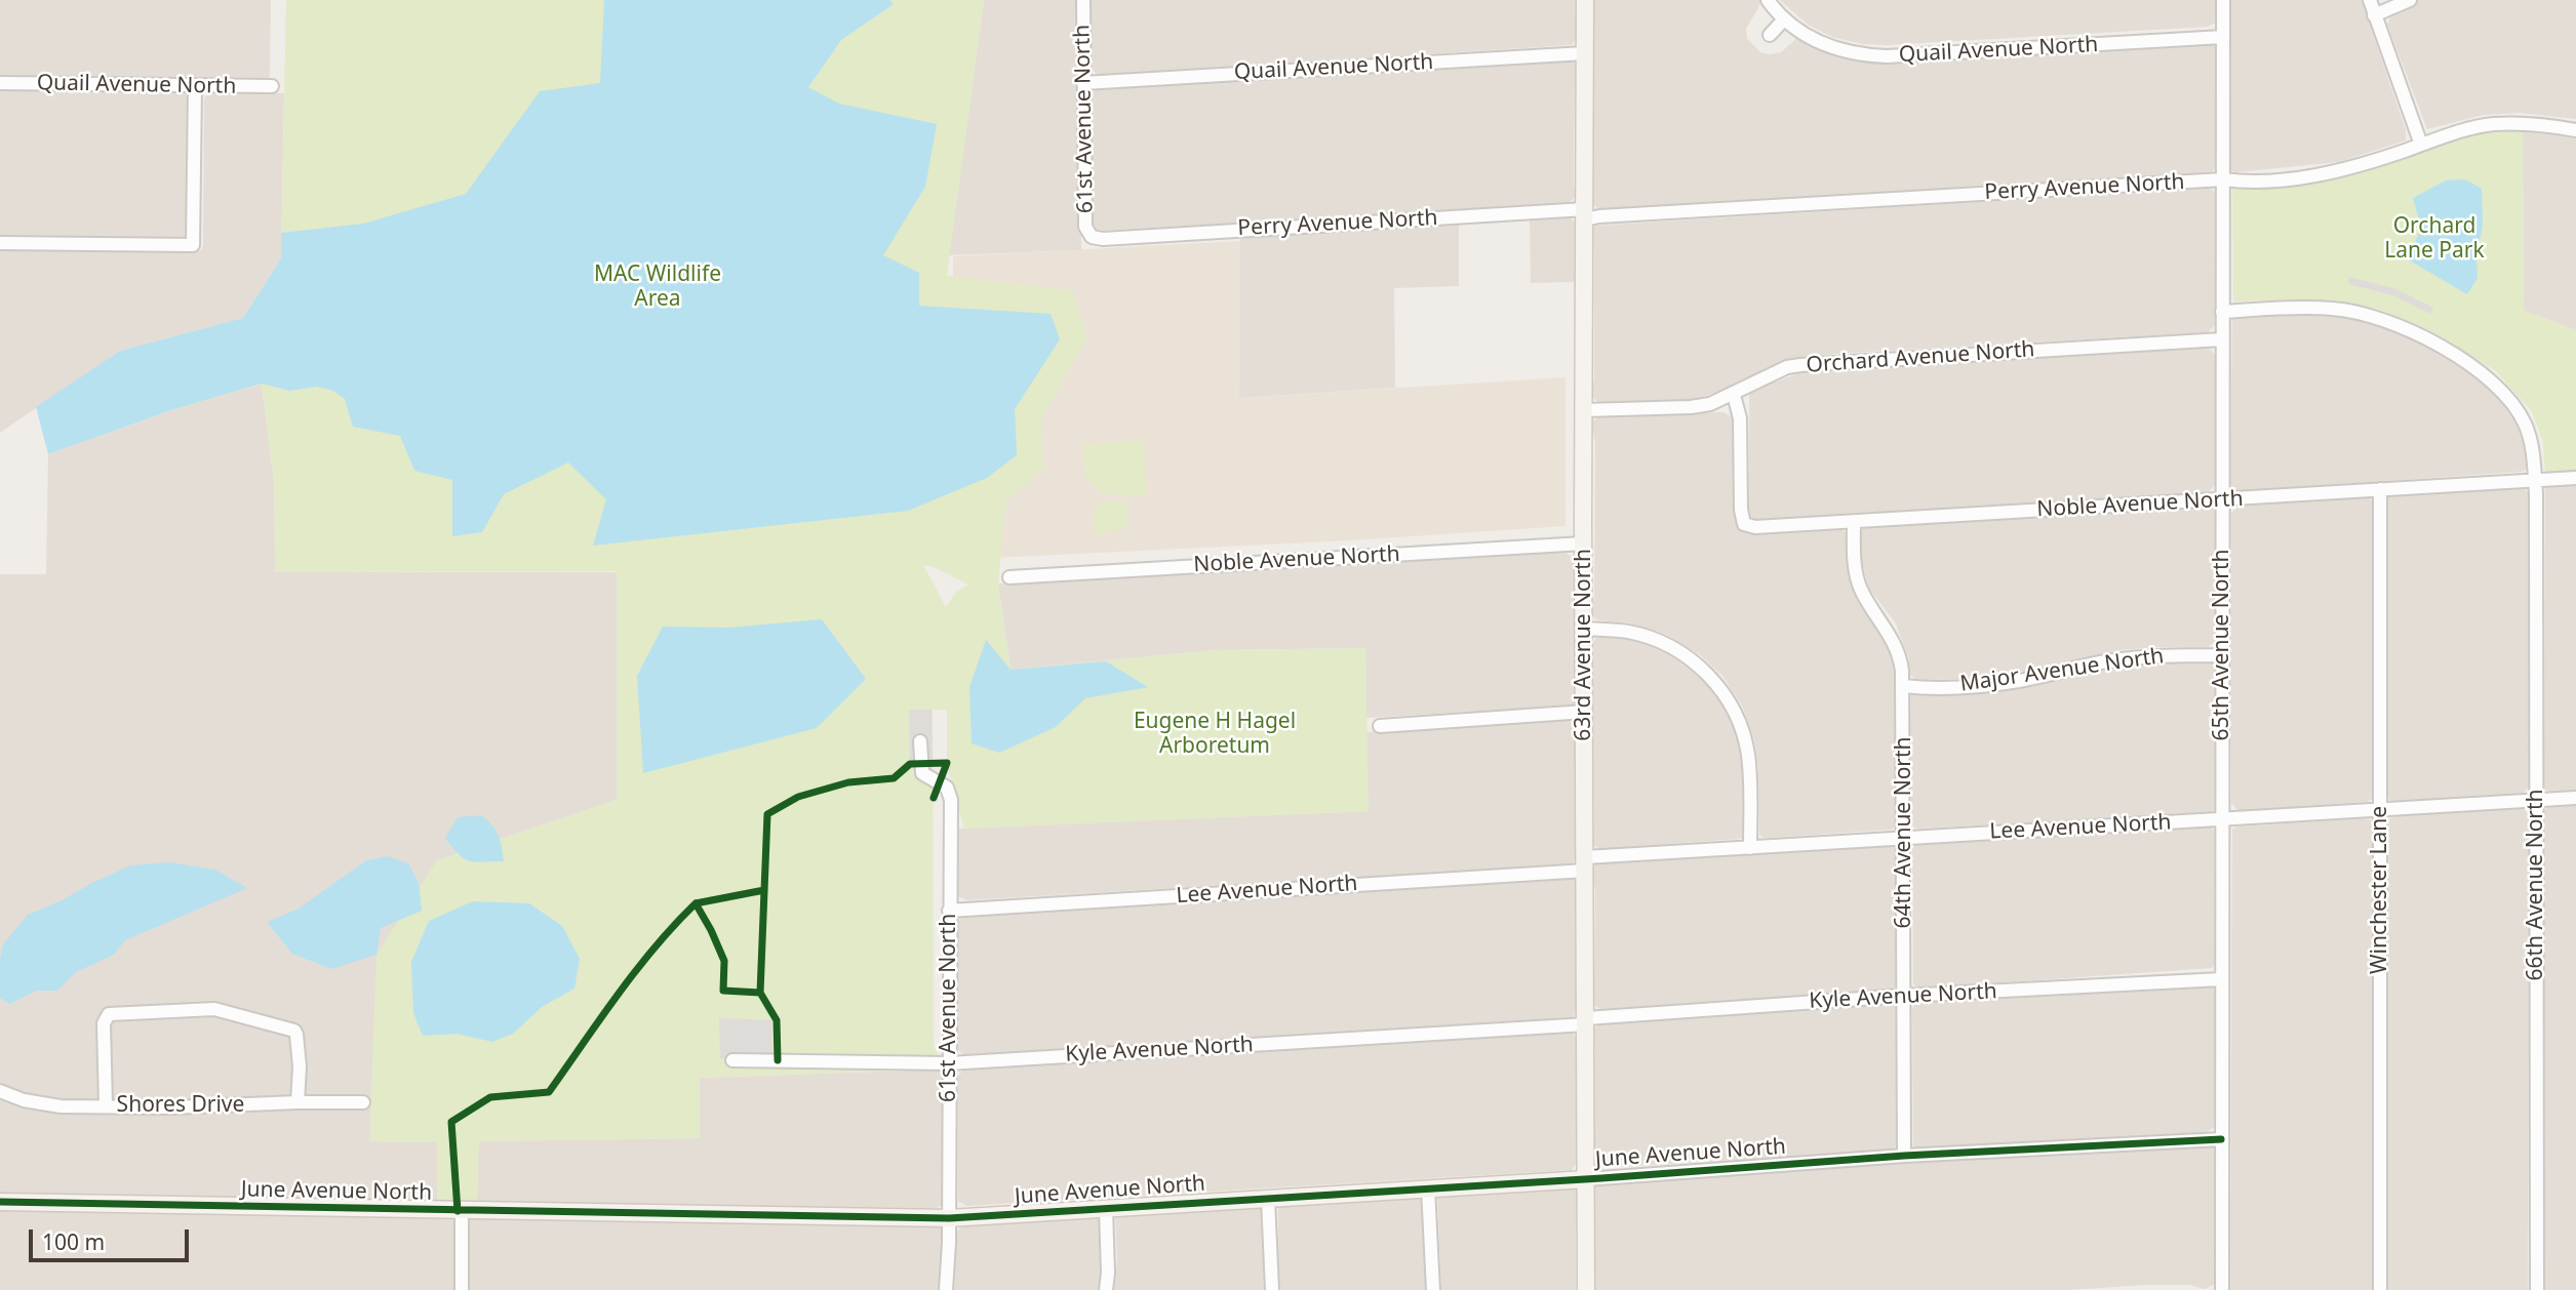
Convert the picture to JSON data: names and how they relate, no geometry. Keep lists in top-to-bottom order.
{
  "streets": {
    "street": [
      "Quail Avenue North",
      "61st Avenue North",
      "Perry Avenue North",
      "Orchard Avenue North",
      "Noble Avenue North",
      "63rd Avenue North",
      "65th Avenue North",
      "Major Avenue North",
      "Lee Avenue North",
      "64th Avenue North",
      "66th Avenue North",
      "Winchester Lane",
      "Kyle Avenue North",
      "Shores Drive",
      "June Avenue North"
    ]
  },
  "crossings": [
    ["Quail Avenue North", "61st Avenue North"],
    ["Quail Avenue North", "63rd Avenue North"],
    ["Quail Avenue North", "65th Avenue North"],
    ["61st Avenue North", "Perry Avenue North"],
    ["61st Avenue North", "Lee Avenue North"],
    ["61st Avenue North", "Kyle Avenue North"],
    ["61st Avenue North", "June Avenue North"],
    ["Perry Avenue North", "63rd Avenue North"],
    ["Perry Avenue North", "65th Avenue North"],
    ["Orchard Avenue North", "Noble Avenue North"],
    ["Orchard Avenue North", "63rd Avenue North"],
    ["Orchard Avenue North", "65th Avenue North"],
    ["Noble Avenue North", "63rd Avenue North"],
    ["Noble Avenue North", "65th Avenue North"],
    ["Noble Avenue North", "64th Avenue North"],
    ["Noble Avenue North", "66th Avenue North"],
    ["Noble Avenue North", "Winchester Lane"],
    ["63rd Avenue North", "Lee Avenue North"],
    ["63rd Avenue North", "Kyle Avenue North"],
    ["63rd Avenue North", "June Avenue North"],
    ["65th Avenue North", "Major Avenue North"],
    ["65th Avenue North", "Lee Avenue North"],
    ["65th Avenue North", "Kyle Avenue North"],
    ["65th Avenue North", "June Avenue North"],
    ["Major Avenue North", "64th Avenue North"],
    ["Lee Avenue North", "64th Avenue North"],
    ["Lee Avenue North", "66th Avenue North"],
    ["Lee Avenue North", "Winchester Lane"],
    ["64th Avenue North", "Kyle Avenue North"],
    ["64th Avenue North", "June Avenue North"]
  ],
  "parks": ["Orchard Lane Park", "MAC Wildlife Area", "Eugene H Hagel Arboretum"],
  "scale_bar": "100 m"
}
